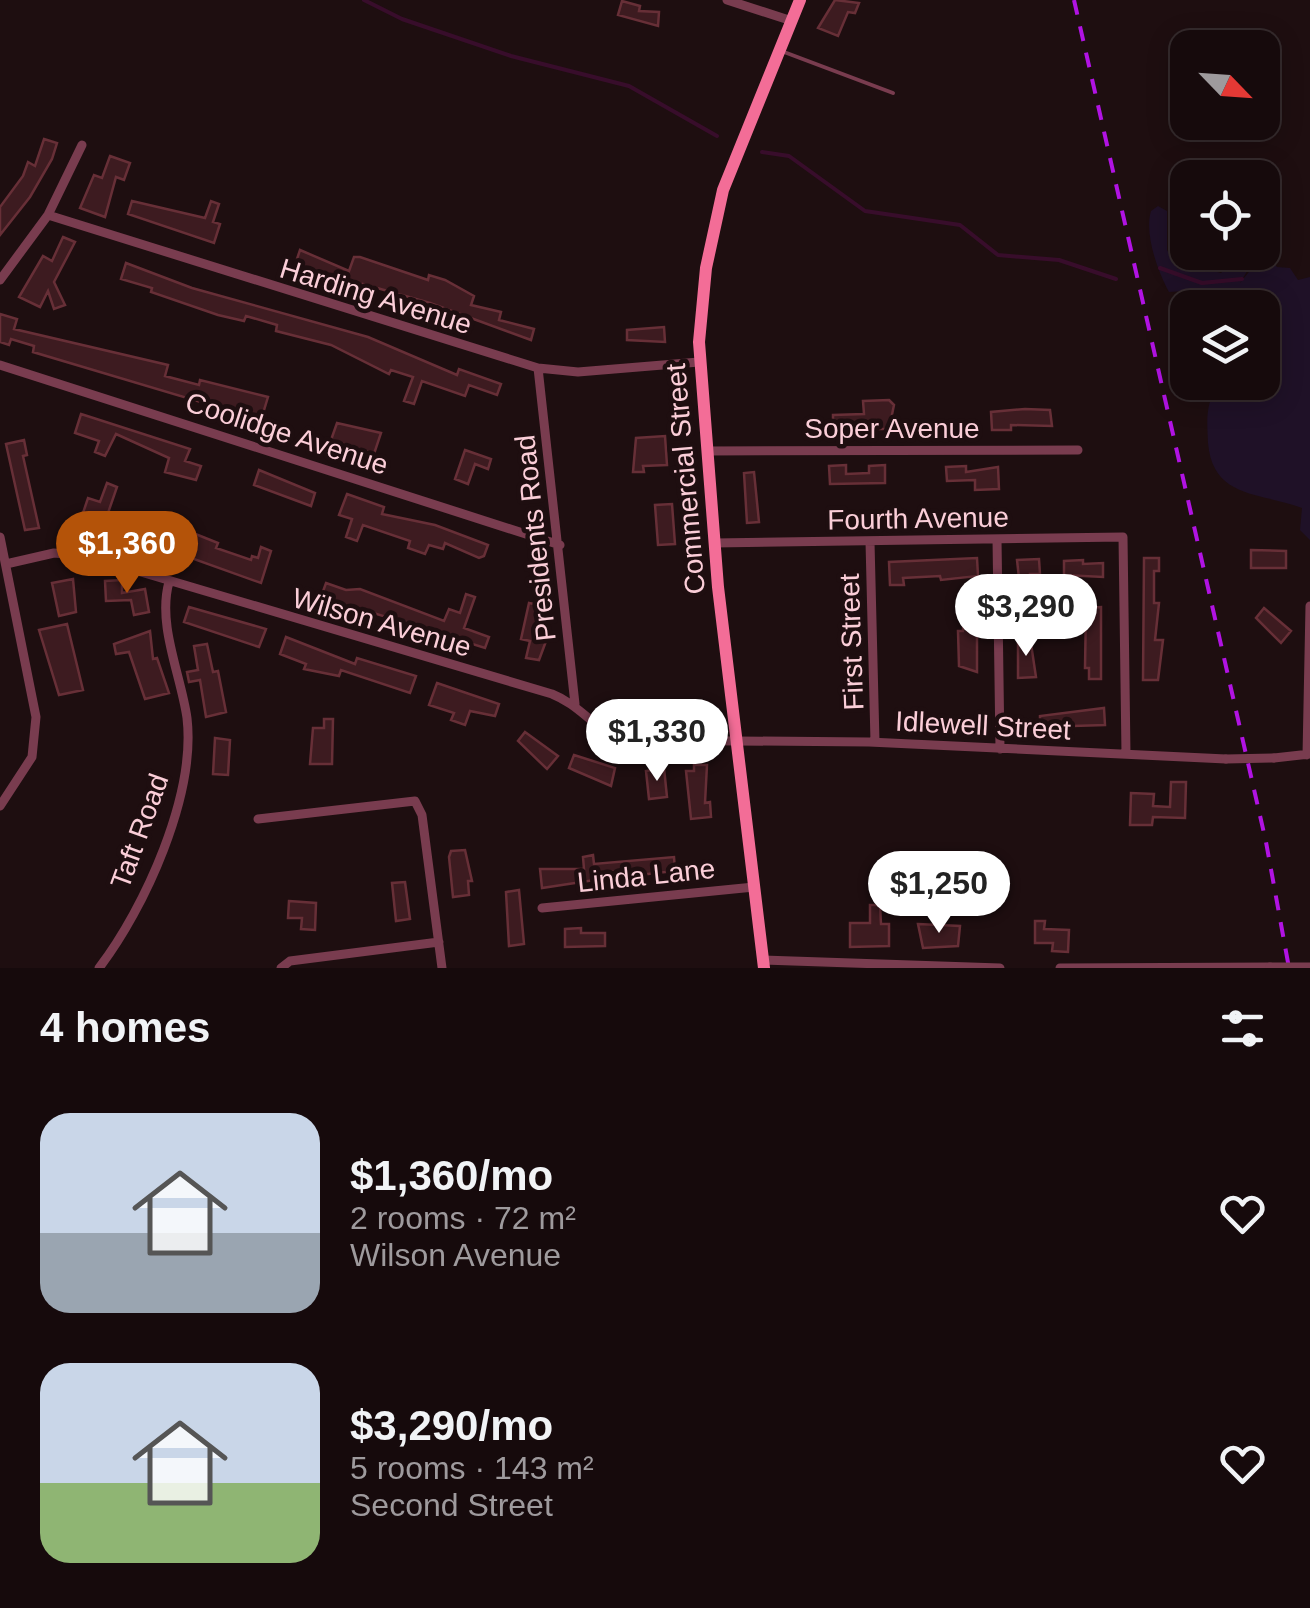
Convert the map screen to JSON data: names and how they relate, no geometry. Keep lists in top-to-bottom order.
{
  "streets": {
    "main road": ["Commercial Street"],
    "street": [
      "Harding Avenue",
      "Soper Avenue",
      "Coolidge Avenue",
      "Fourth Avenue",
      "Presidents Road",
      "Wilson Avenue",
      "First Street",
      "Idlewell Street",
      "Taft Road",
      "Linda Lane"
    ]
  },
  "crossings": [
    ["Harding Avenue", "Commercial Street"],
    ["Harding Avenue", "Presidents Road"],
    ["Soper Avenue", "Commercial Street"],
    ["Coolidge Avenue", "Presidents Road"],
    ["Commercial Street", "Fourth Avenue"],
    ["Commercial Street", "Wilson Avenue"],
    ["Commercial Street", "Idlewell Street"],
    ["Commercial Street", "Linda Lane"],
    ["Fourth Avenue", "First Street"],
    ["Fourth Avenue", "Idlewell Street"],
    ["Presidents Road", "Wilson Avenue"],
    ["Wilson Avenue", "Idlewell Street"],
    ["Wilson Avenue", "Taft Road"],
    ["First Street", "Idlewell Street"]
  ],
  "north": "bottom right",
  "page": {
    "price": [
      "$1,360",
      "$3,290",
      "$1,330",
      "$1,250"
    ],
    "heading": "4 homes",
    "list": [
      {
        "name": "$1,360/mo",
        "note": "2 rooms · 72 m² · Wilson Avenue"
      },
      {
        "name": "$3,290/mo",
        "note": "5 rooms · 143 m² · Second Street"
      }
    ]
  }
}
